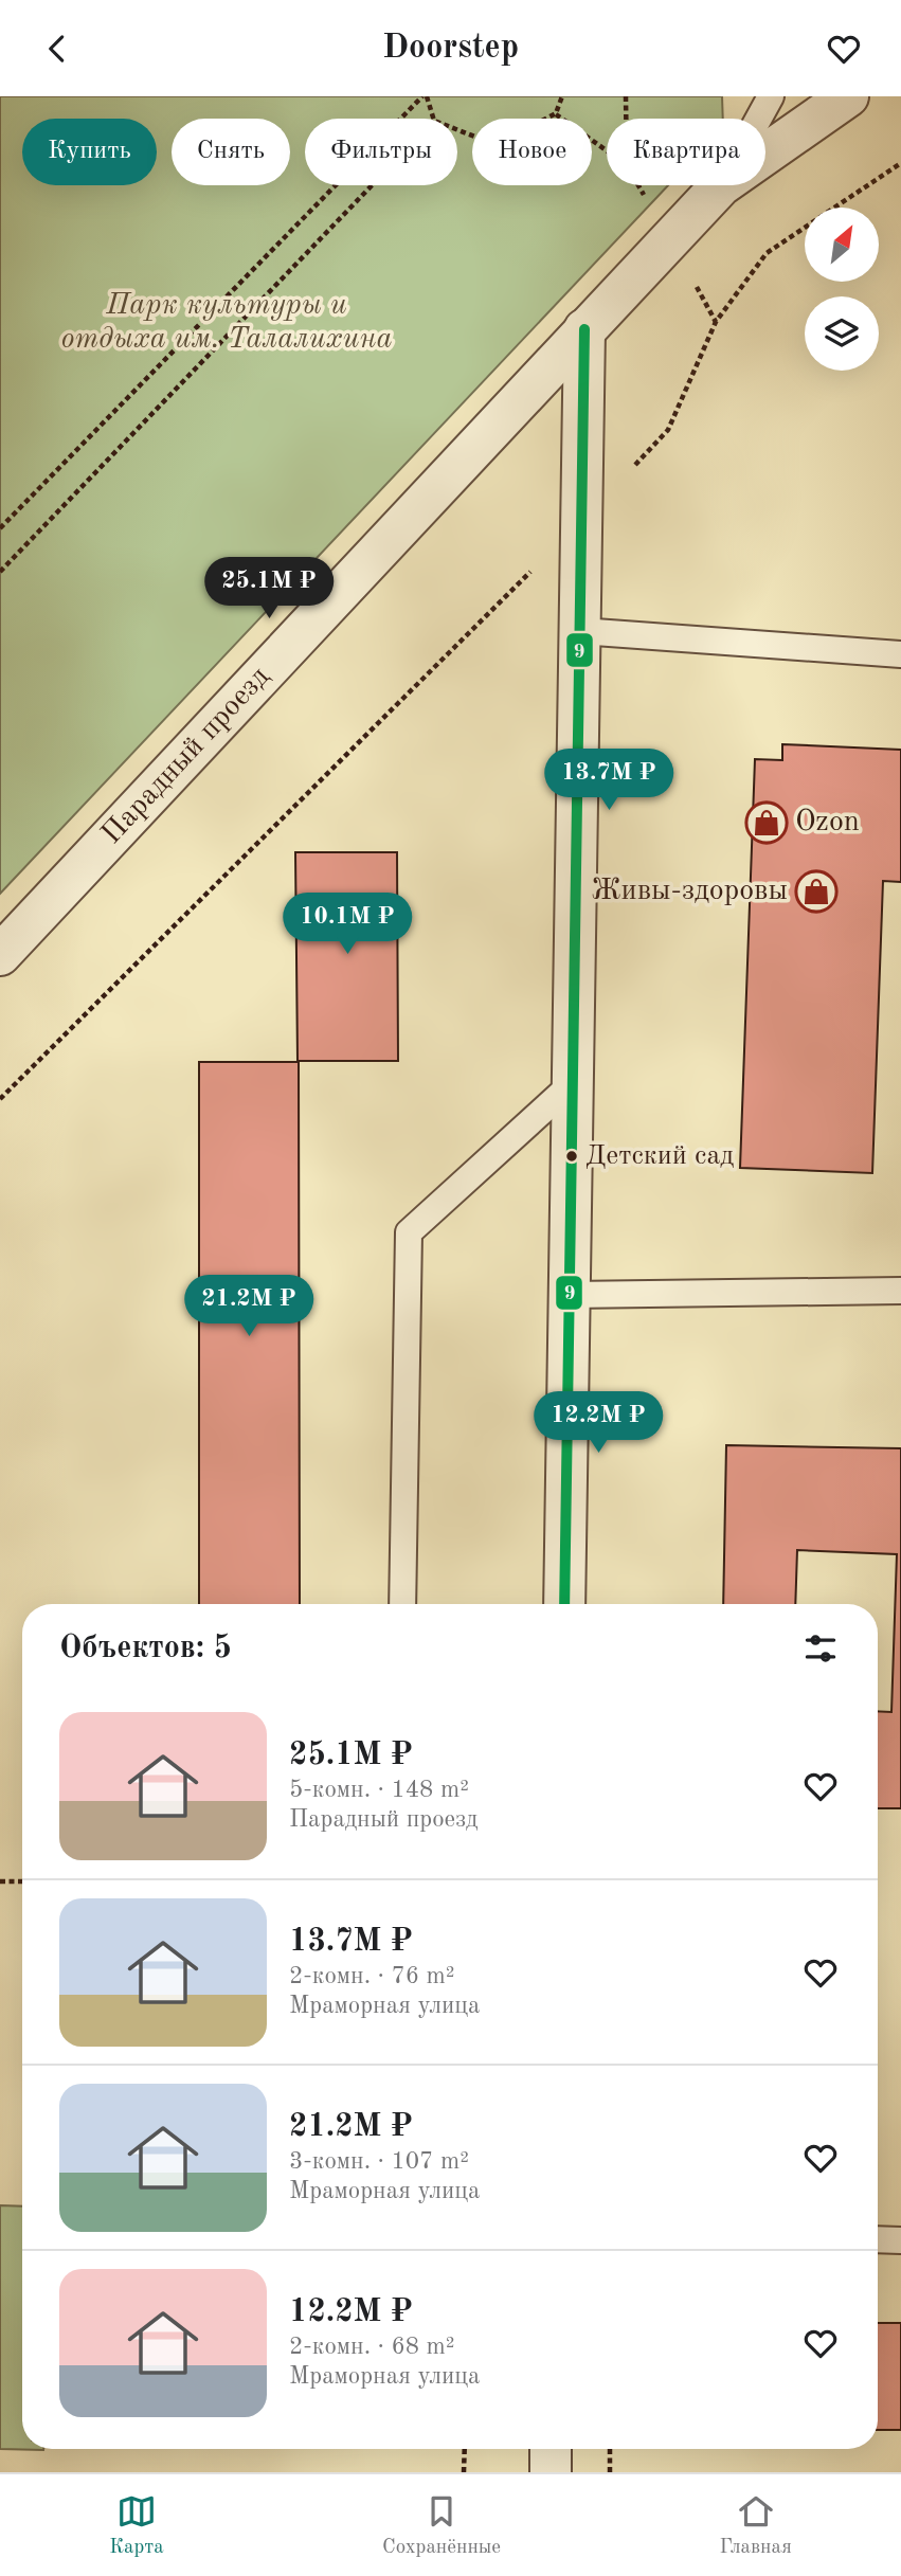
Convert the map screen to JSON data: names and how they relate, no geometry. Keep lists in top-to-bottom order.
{
  "streets": {
    "street": ["Парадный проезд"]
  },
  "parks": ["Парк культуры и отдыха им. Талалихина"],
  "places": {
    "shop": ["Ozon", "Живы-здоровы"],
    "other": ["Детский сад"]
  },
  "lines": ["transit line 9"],
  "north": "top right",
  "page": {
    "header": "Doorstep",
    "chip": [
      "Купить",
      "Снять",
      "Фильтры",
      "Новое",
      "Квартира"
    ],
    "price": [
      "25.1M ₽",
      "13.7M ₽",
      "10.1M ₽",
      "21.2M ₽",
      "12.2M ₽"
    ],
    "heading": "Объектов: 5",
    "list": [
      {
        "name": "25.1M ₽",
        "note": "5-комн. · 148 m² · Парадный проезд"
      },
      {
        "name": "13.7M ₽",
        "note": "2-комн. · 76 m² · Мраморная улица"
      },
      {
        "name": "21.2M ₽",
        "note": "3-комн. · 107 m² · Мраморная улица"
      },
      {
        "name": "12.2M ₽",
        "note": "2-комн. · 68 m² · Мраморная улица"
      }
    ],
    "tabs": ["Карта", "Сохранённые", "Главная"]
  }
}
